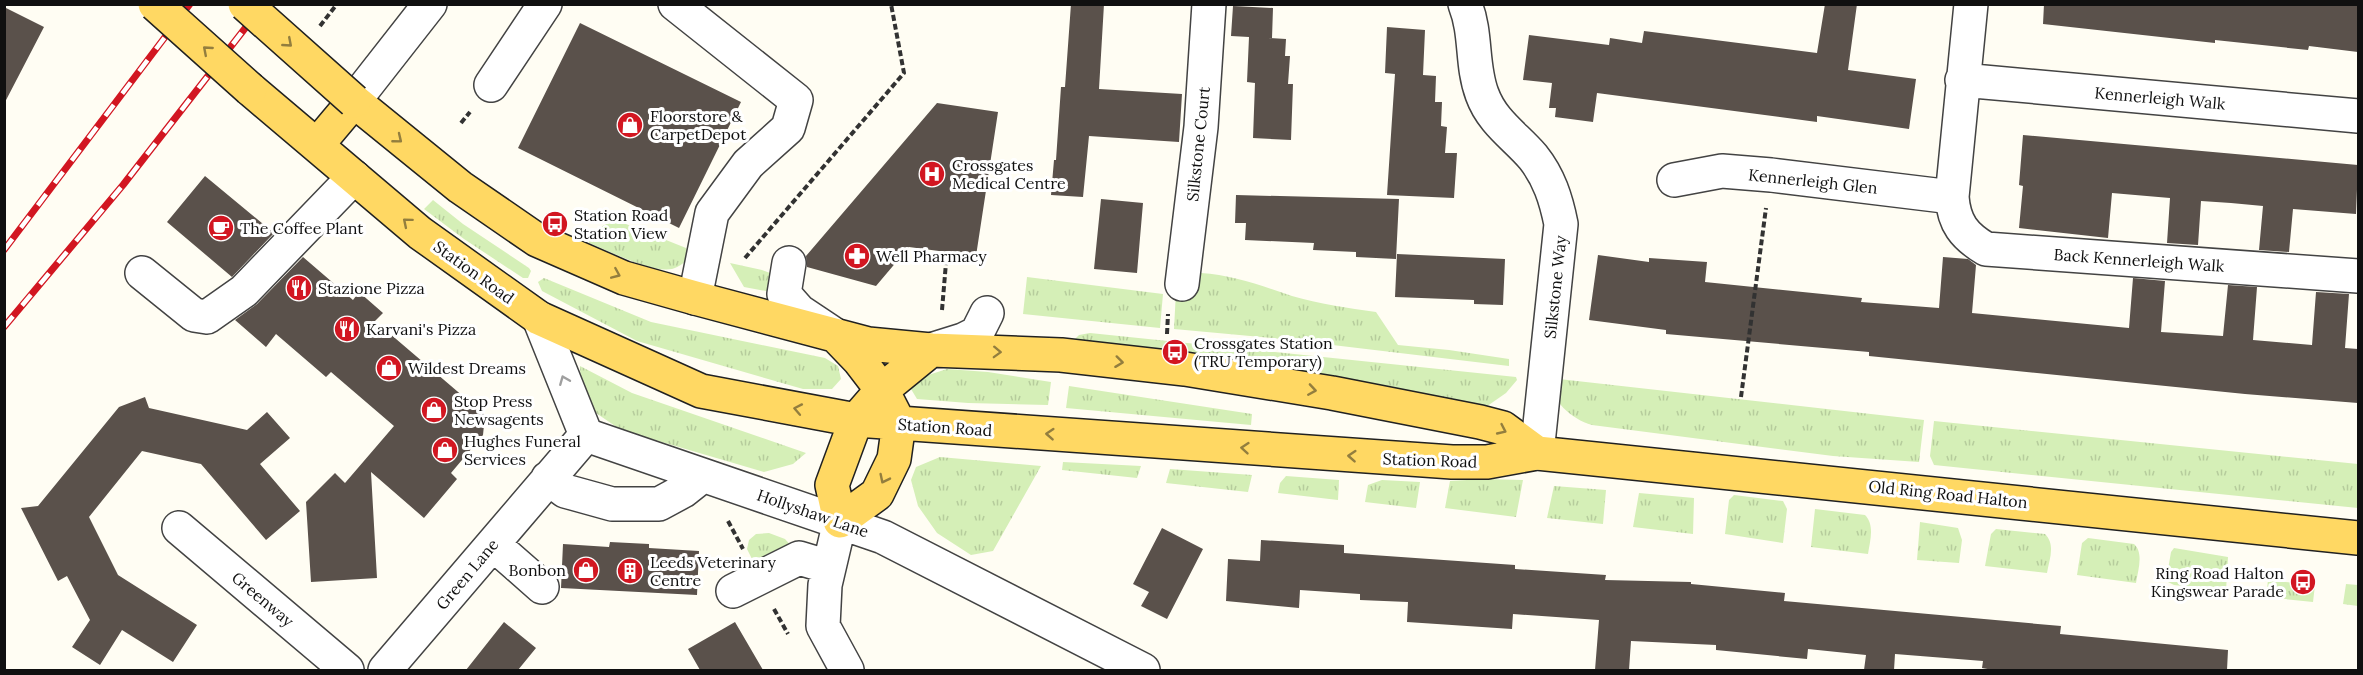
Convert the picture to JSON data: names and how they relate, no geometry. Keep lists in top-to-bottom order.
{
  "streets": {
    "main road": ["Station Road", "Old Ring Road Halton"],
    "street": [
      "Kennerleigh Walk",
      "Silkstone Court",
      "Kennerleigh Glen",
      "Back Kennerleigh Walk",
      "Silkstone Way",
      "Hollyshaw Lane",
      "Green Lane",
      "Greenway"
    ]
  },
  "crossings": [
    ["Kennerleigh Glen", "Back Kennerleigh Walk"],
    ["Station Road", "Silkstone Way"],
    ["Station Road", "Old Ring Road Halton"],
    ["Silkstone Way", "Old Ring Road Halton"],
    ["Hollyshaw Lane", "Green Lane"]
  ],
  "places": {
    "shop": [
      "Floorstore & CarpetDepot",
      "Wildest Dreams",
      "Stop Press Newsagents",
      "Hughes Funeral Services",
      "Bonbon"
    ],
    "hospital": ["Crossgates Medical Centre"],
    "bus stop": ["Station Road Station View", "Crossgates Station (TRU Temporary)", "Ring Road Halton Kingswear Parade"],
    "cafe": ["The Coffee Plant"],
    "pharmacy": ["Well Pharmacy"],
    "restaurant": ["Stazione Pizza", "Karvani's Pizza"],
    "building": ["Leeds Veterinary Centre"]
  }
}
